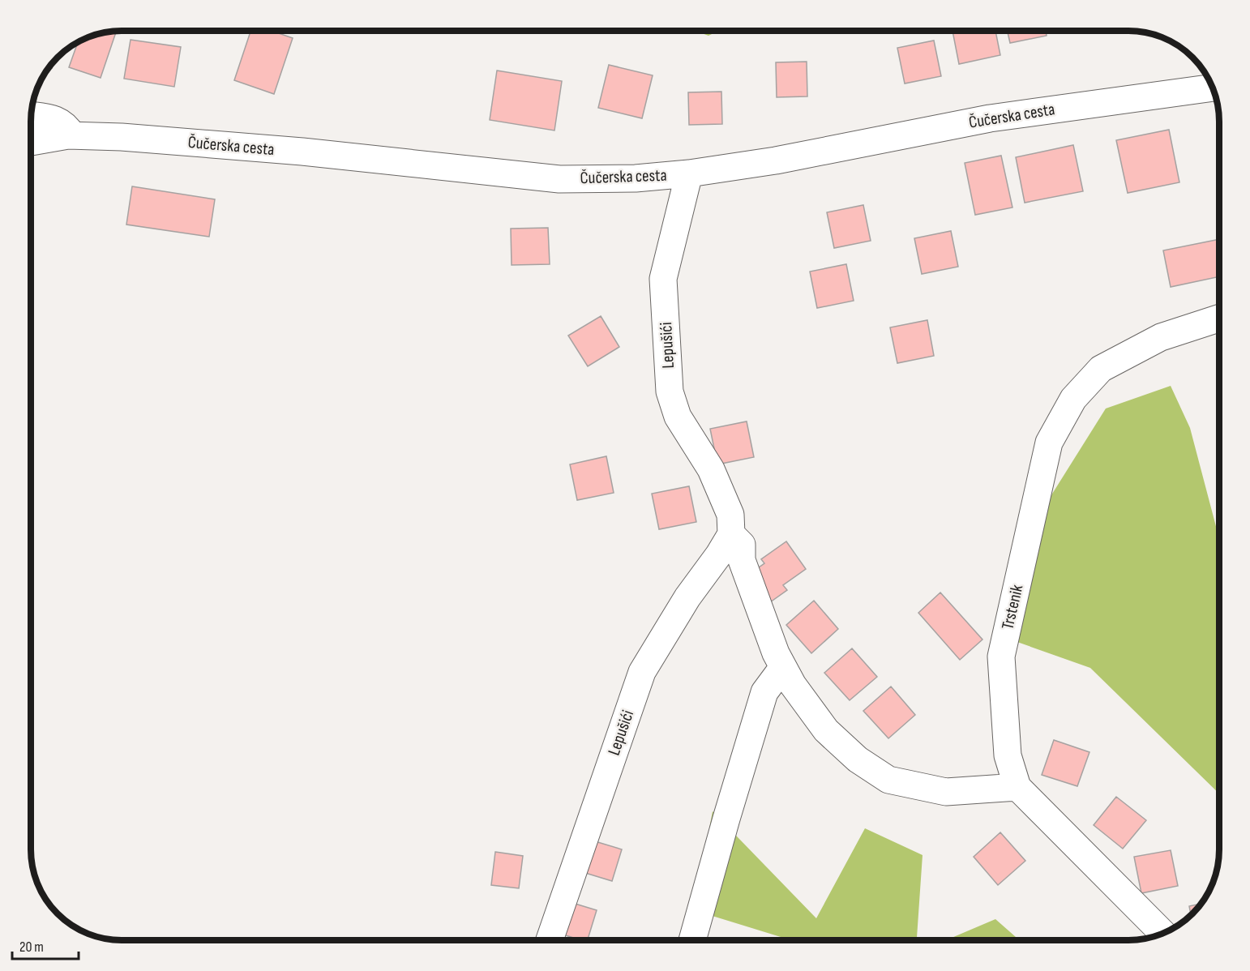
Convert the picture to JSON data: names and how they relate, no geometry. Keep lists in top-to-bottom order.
{
  "streets": {
    "street": ["Čučerska cesta", "Lepušići", "Trstenik"]
  },
  "crossings": [
    ["Čučerska cesta", "Lepušići"],
    ["Lepušići", "Trstenik"]
  ],
  "scale_bar": "20 m"
}
